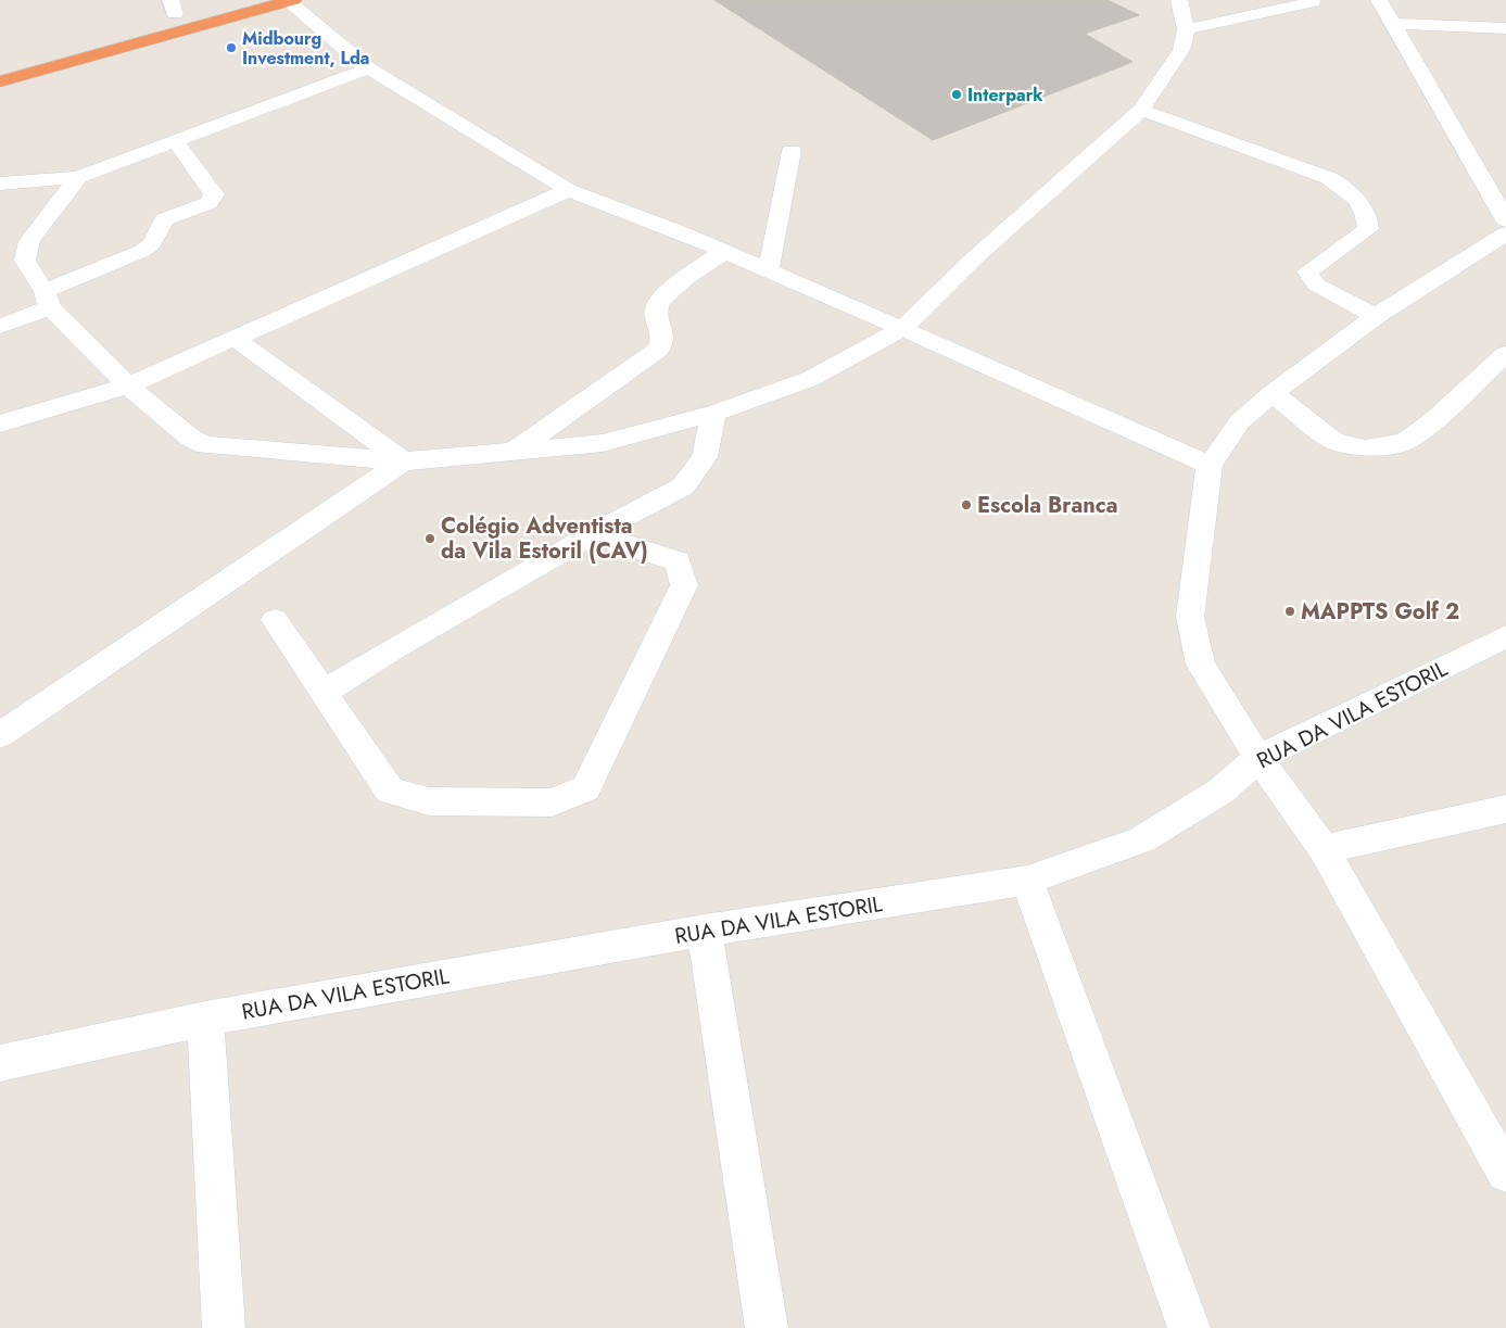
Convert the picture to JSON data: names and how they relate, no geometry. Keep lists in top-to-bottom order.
{
  "streets": {
    "street": ["RUA DA VILA ESTORIL"]
  },
  "places": [
    "Midbourg Investment, Lda",
    "Interpark",
    "Escola Branca",
    "Colégio Adventista da Vila Estoril (CAV)",
    "MAPPTS Golf 2"
  ]
}
